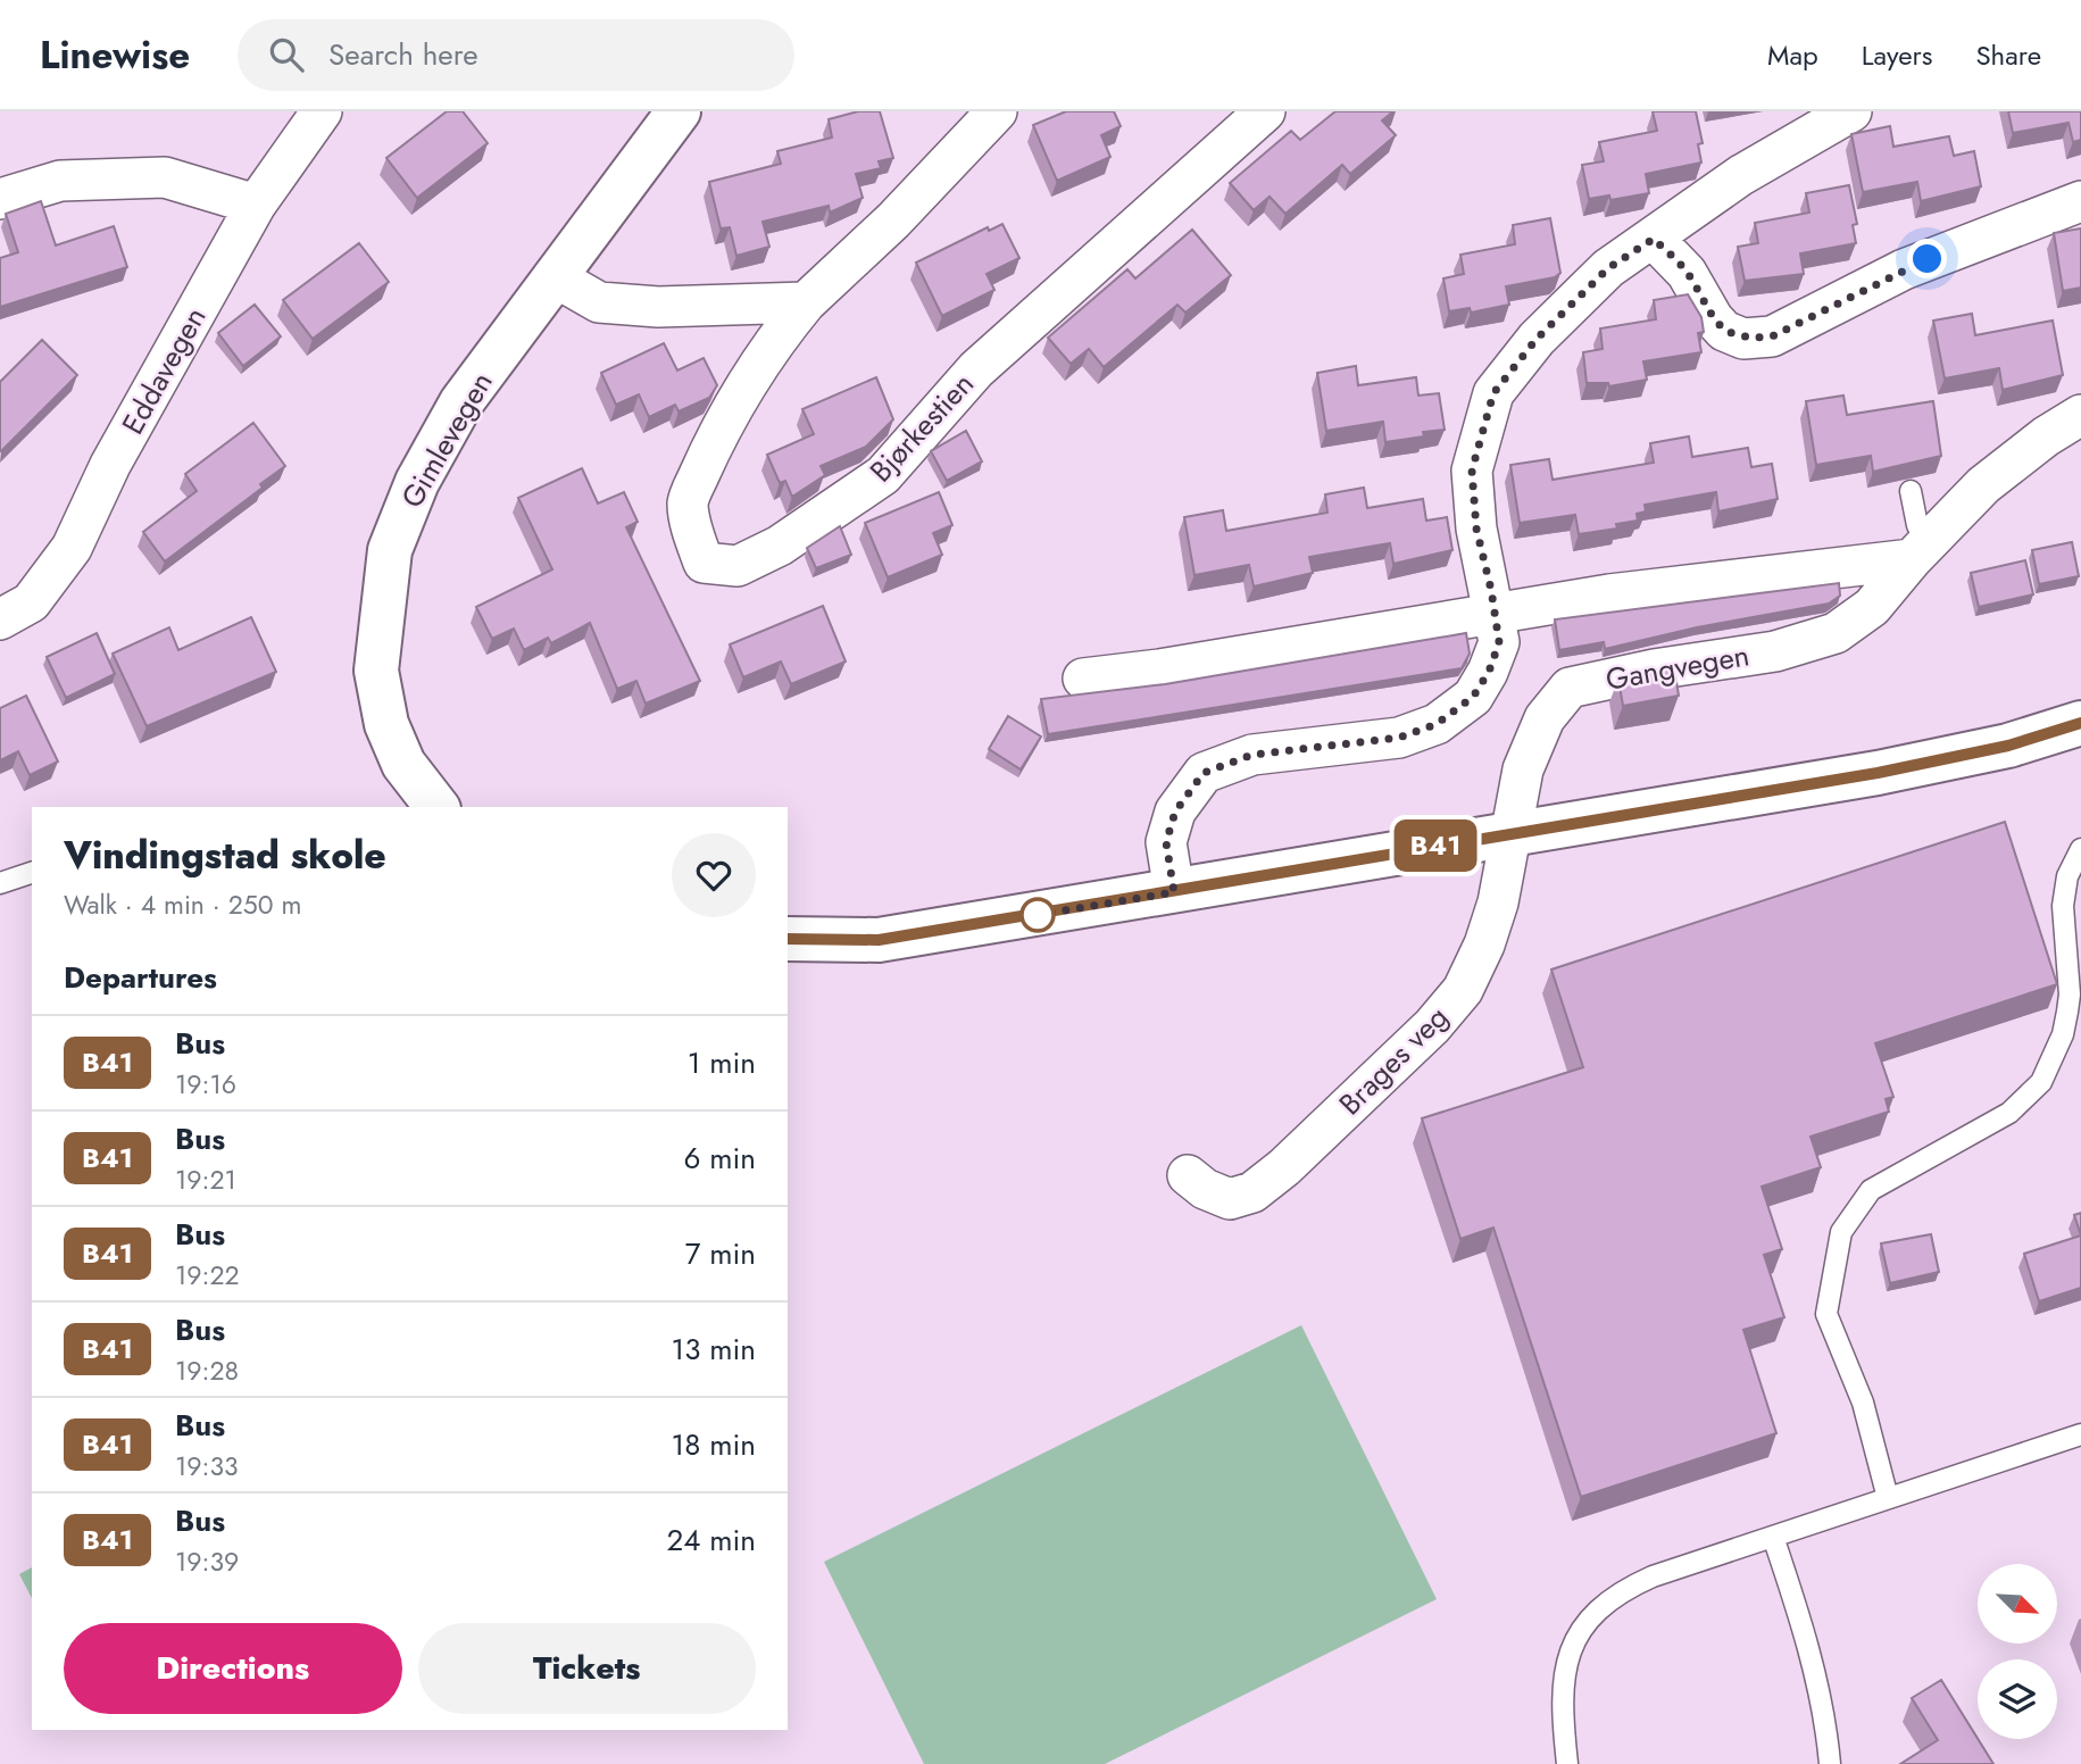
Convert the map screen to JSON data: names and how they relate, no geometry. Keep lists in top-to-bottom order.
{
  "streets": {
    "street": [
      "Eddavegen",
      "Bjørkestien",
      "Gimlevegen",
      "Gangvegen",
      "Brages veg"
    ]
  },
  "crossings": [
    ["Gangvegen", "Brages veg"]
  ],
  "lines": ["bus line B41"],
  "north": "bottom right",
  "page": {
    "header": "Linewise",
    "search": "Search here",
    "nav": ["Map", "Layers", "Share"],
    "on_map": "B41",
    "heading": [
      ["Vindingstad skole", "Walk · 4 min · 250 m"],
      "Departures"
    ],
    "list": [
      {
        "mark": "B41",
        "name": "Bus",
        "note": "19:16",
        "value": "1 min"
      },
      {
        "mark": "B41",
        "name": "Bus",
        "note": "19:21",
        "value": "6 min"
      },
      {
        "mark": "B41",
        "name": "Bus",
        "note": "19:22",
        "value": "7 min"
      },
      {
        "mark": "B41",
        "name": "Bus",
        "note": "19:28",
        "value": "13 min"
      },
      {
        "mark": "B41",
        "name": "Bus",
        "note": "19:33",
        "value": "18 min"
      },
      {
        "mark": "B41",
        "name": "Bus",
        "note": "19:39",
        "value": "24 min"
      }
    ],
    "buttons": ["Directions", "Tickets"]
  }
}
